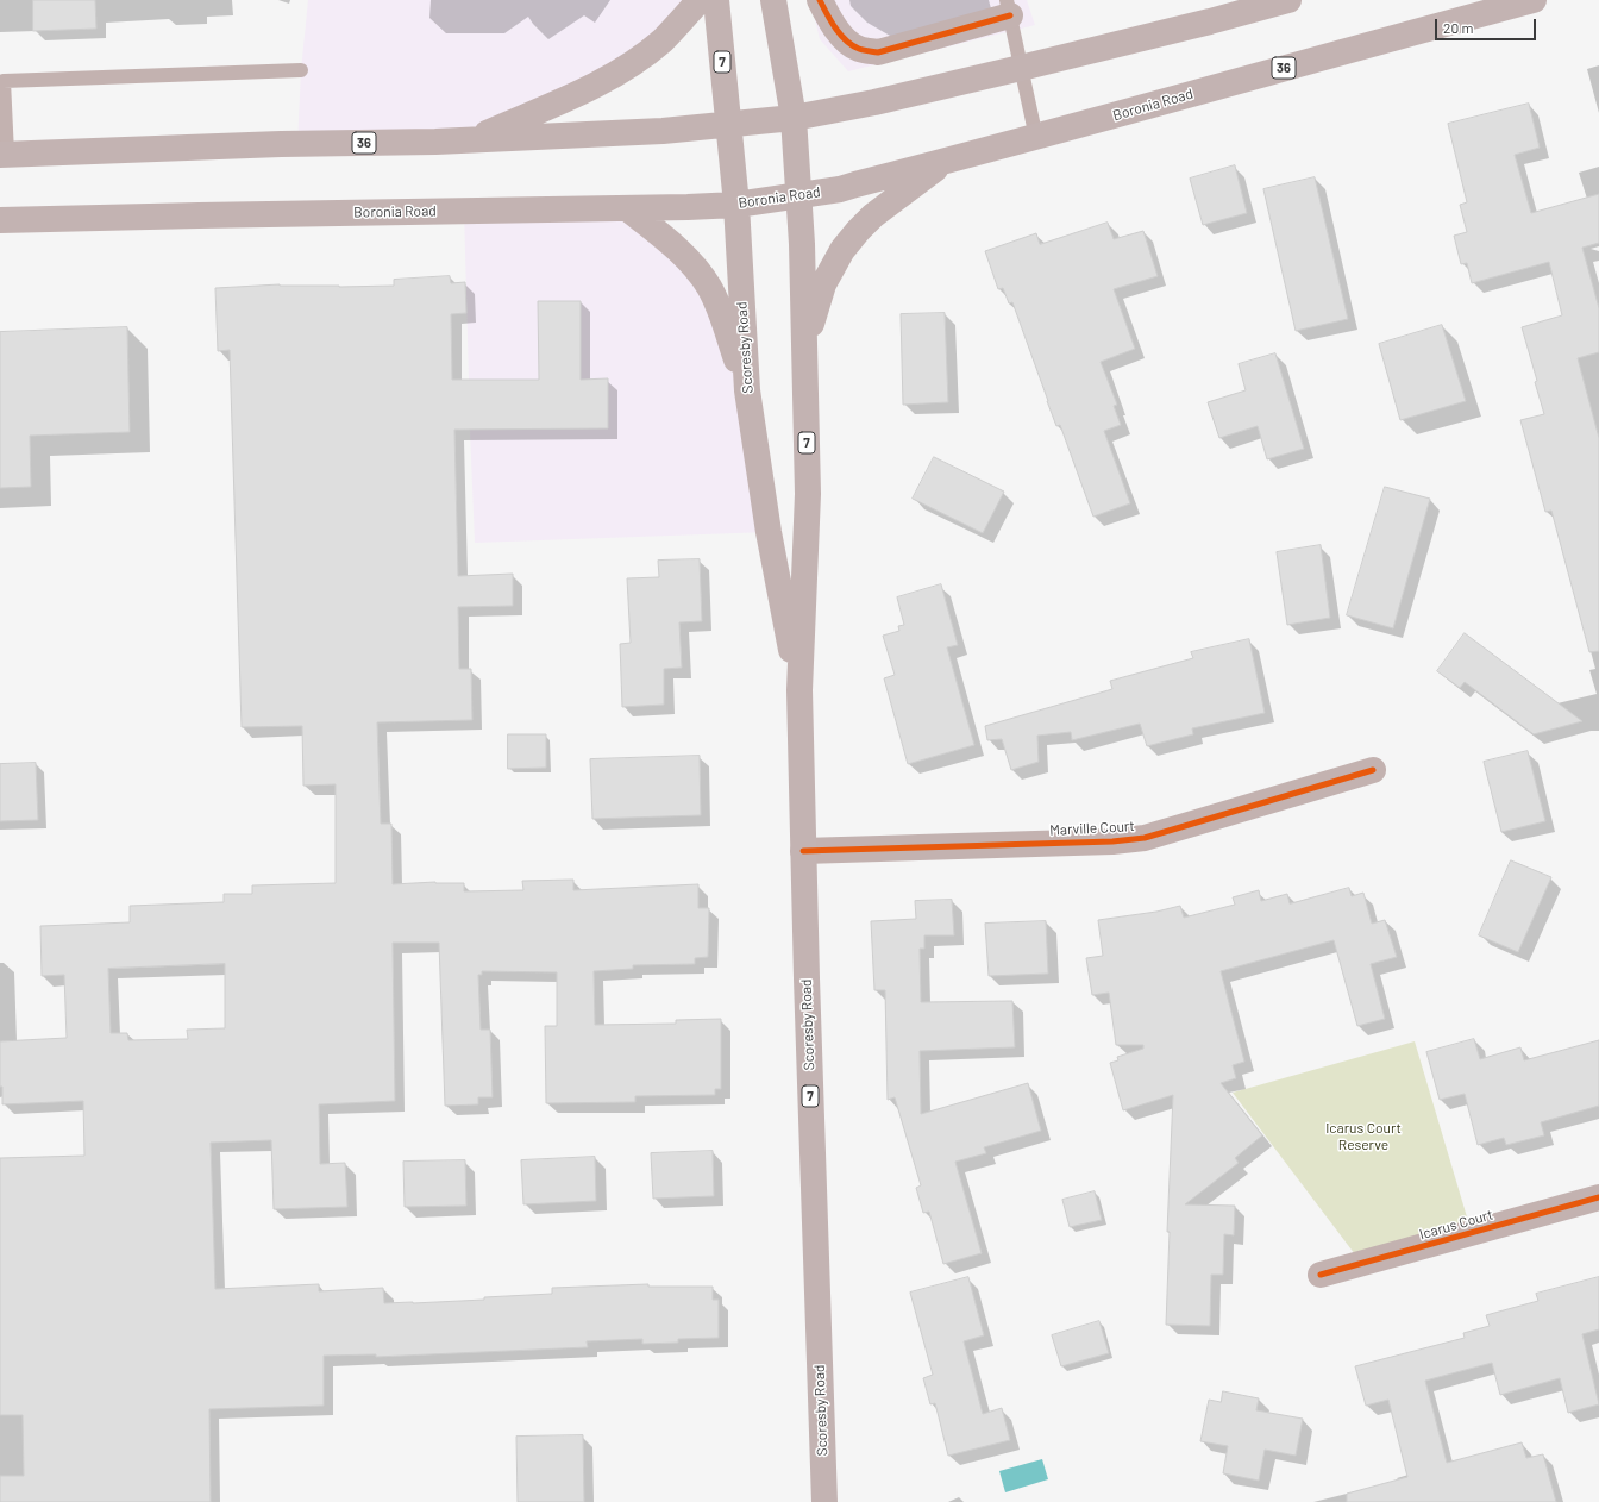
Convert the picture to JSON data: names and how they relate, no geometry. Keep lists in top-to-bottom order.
{
  "streets": {
    "main road": [
      "7",
      "36",
      "Boronia Road",
      "Scoresby Road"
    ],
    "street": ["Marville Court", "Icarus Court"]
  },
  "crossings": [
    ["36", "Scoresby Road"],
    ["Boronia Road", "Scoresby Road"],
    ["Scoresby Road", "Marville Court"]
  ],
  "parks": ["Icarus Court Reserve"],
  "scale_bar": "20 m"
}
